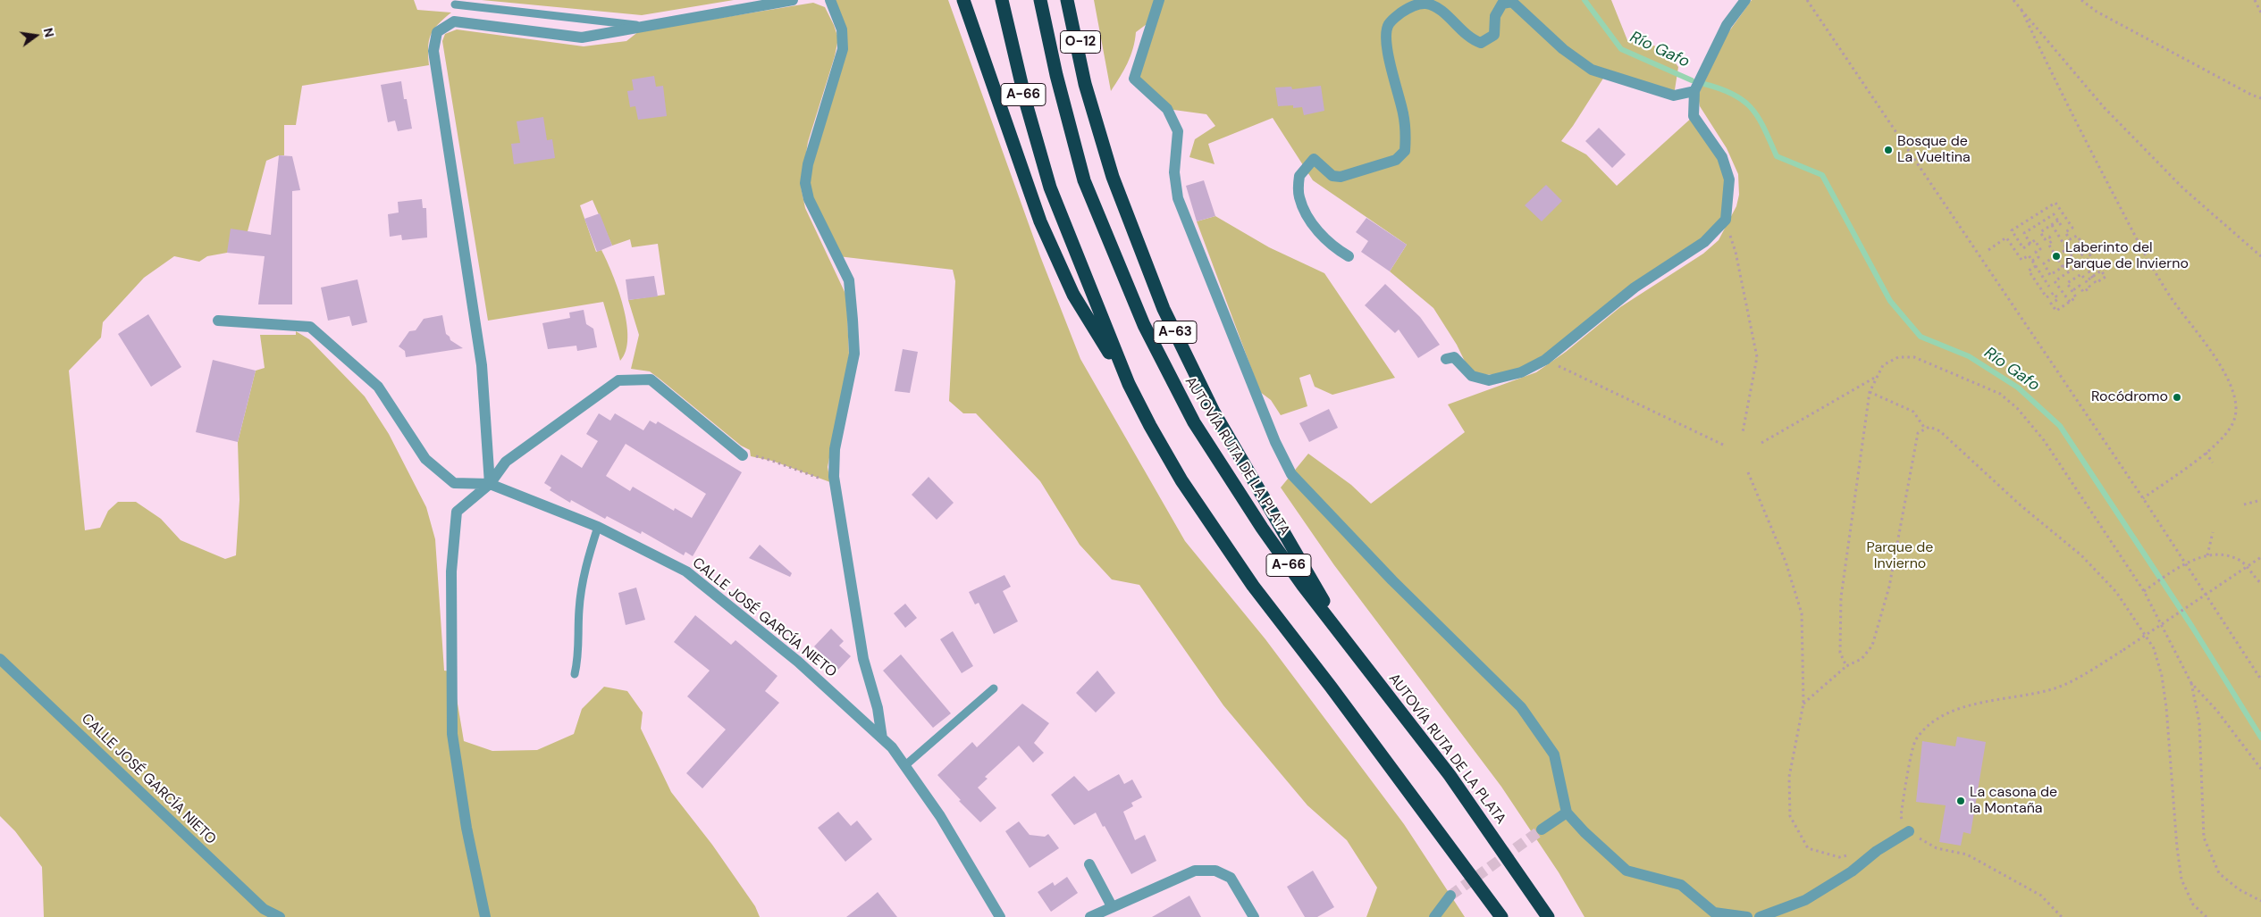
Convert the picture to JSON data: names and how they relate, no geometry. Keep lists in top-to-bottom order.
{
  "streets": {
    "highway": [
      "O-12",
      "A-66",
      "A-63",
      "AUTOVÍA RUTA DE LA PLATA"
    ],
    "street": ["CALLE JOSÉ GARCÍA NIETO"]
  },
  "crossings": [
    ["O-12", "A-63"],
    ["A-63", "AUTOVÍA RUTA DE LA PLATA"]
  ],
  "water": ["Río Gafo"],
  "parks": ["Parque de Invierno"],
  "places": [
    "Bosque de La Vueltina",
    "Laberinto del Parque de Invierno",
    "Rocódromo",
    "La casona de la Montaña"
  ],
  "north": "right"
}
